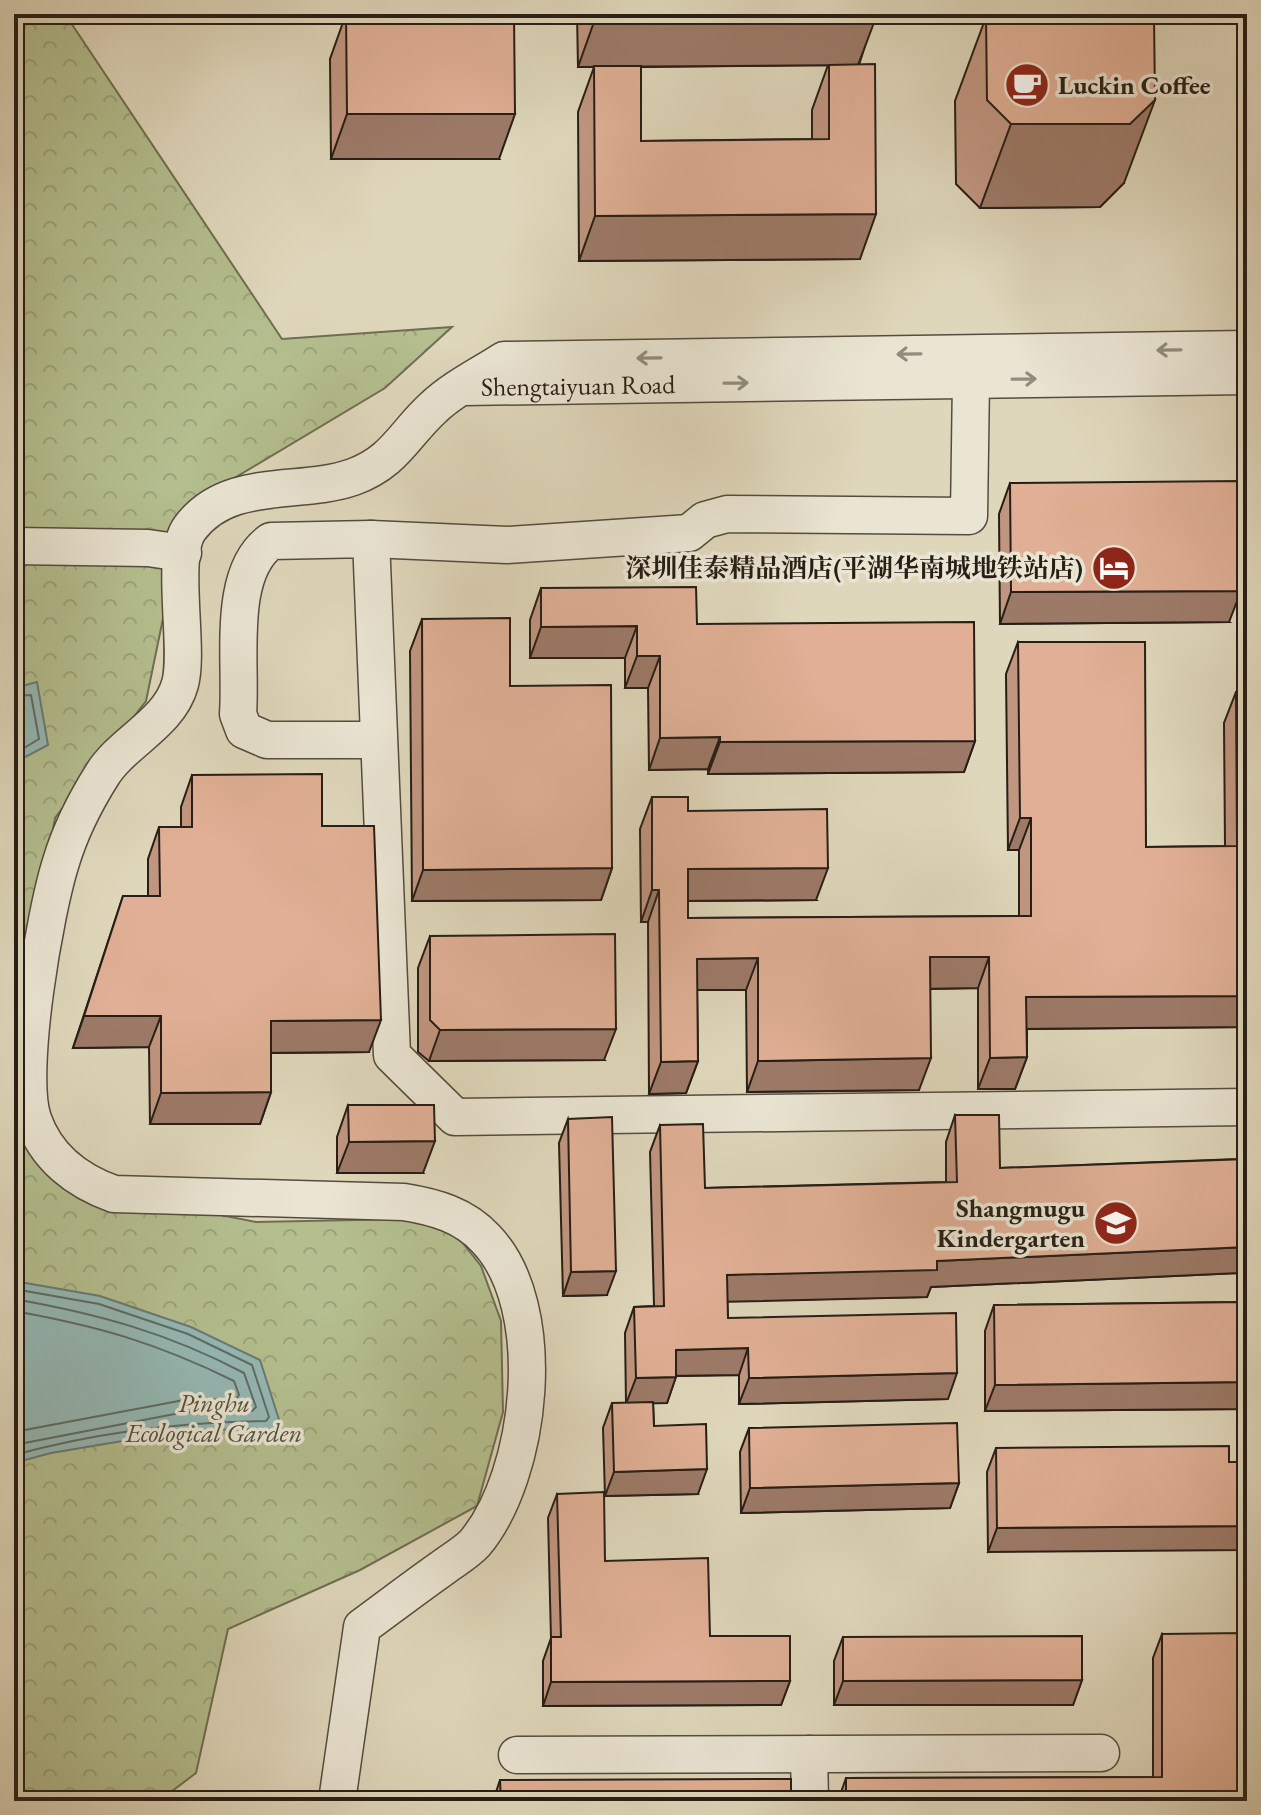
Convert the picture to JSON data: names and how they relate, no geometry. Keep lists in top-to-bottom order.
{
  "streets": {
    "street": ["Shengtaiyuan Road"]
  },
  "parks": ["Pinghu Ecological Garden"],
  "places": {
    "cafe": ["Luckin Coffee"],
    "hotel": ["深圳佳泰精品酒店(平湖华南城地铁站店)"],
    "school or university": ["Shangmugu Kindergarten"]
  }
}
